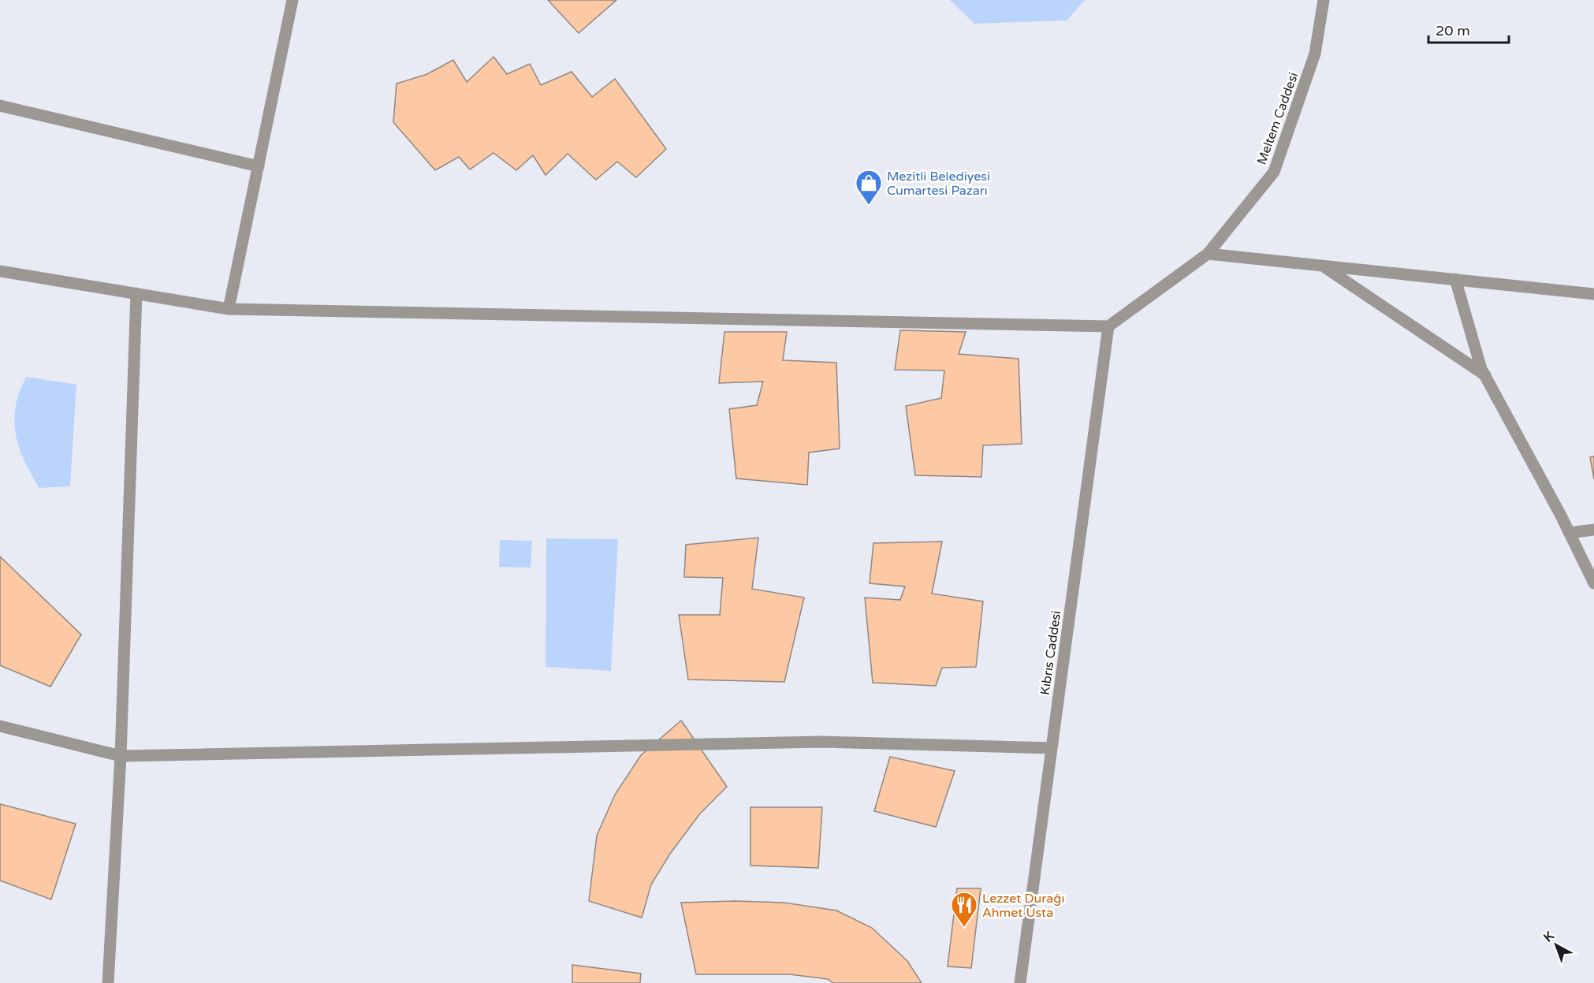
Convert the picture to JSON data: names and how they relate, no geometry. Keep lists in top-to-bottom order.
{
  "streets": {
    "street": ["Meltem Caddesi", "Kıbrıs Caddesi"]
  },
  "crossings": [
    ["Meltem Caddesi", "Kıbrıs Caddesi"]
  ],
  "places": {
    "shop": ["Mezitli Belediyesi Cumartesi Pazarı"],
    "restaurant": ["Lezzet Durağı Ahmet Usta"]
  },
  "scale_bar": "20 m",
  "north": "top left"
}
